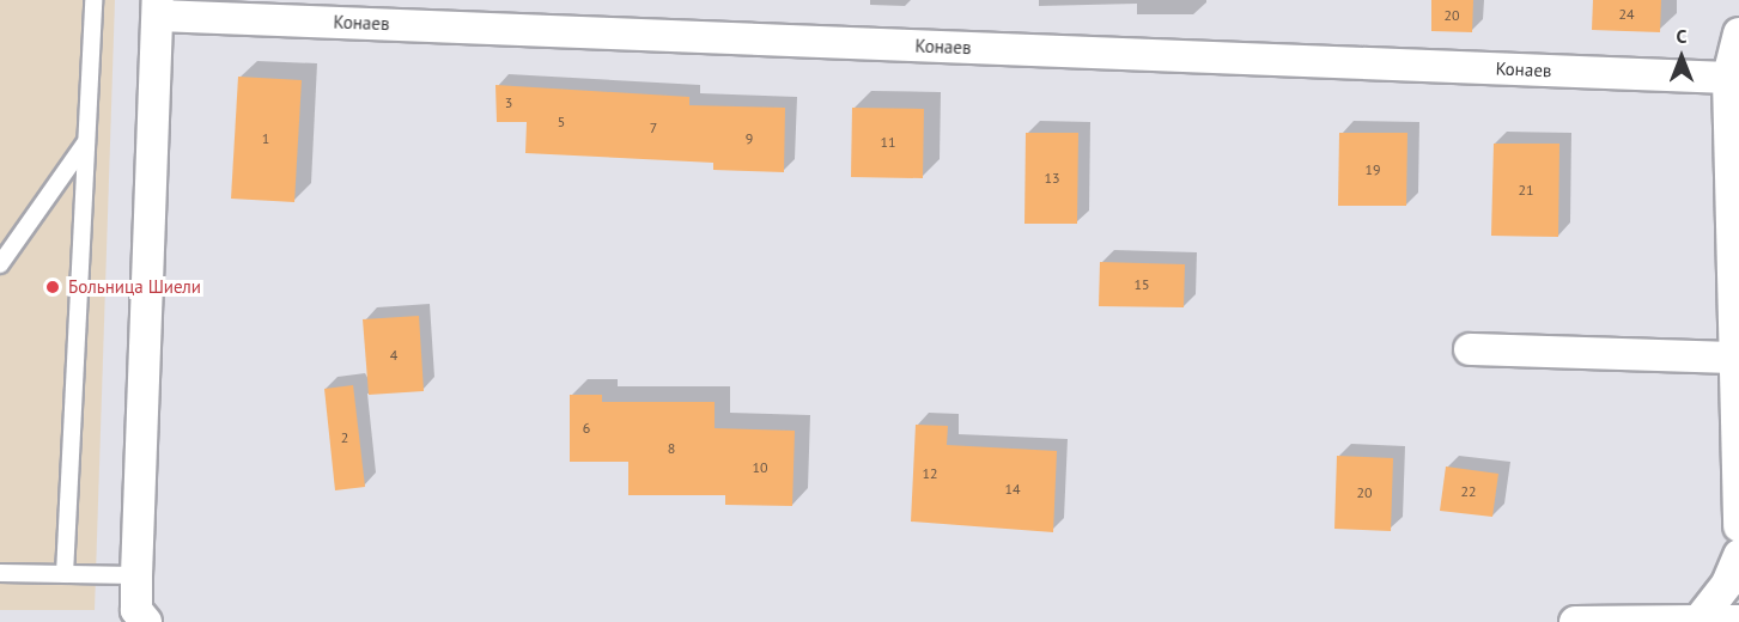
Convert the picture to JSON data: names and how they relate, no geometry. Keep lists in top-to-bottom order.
{
  "streets": {
    "street": ["Конаев"]
  },
  "places": ["Больница Шиели"],
  "house_numbers": [
    "24",
    "20",
    "3",
    "5",
    "7",
    "1",
    "9",
    "11",
    "19",
    "13",
    "21",
    "15",
    "4",
    "6",
    "2",
    "8",
    "10",
    "12",
    "14",
    "22",
    "20"
  ],
  "north": "top"
}
